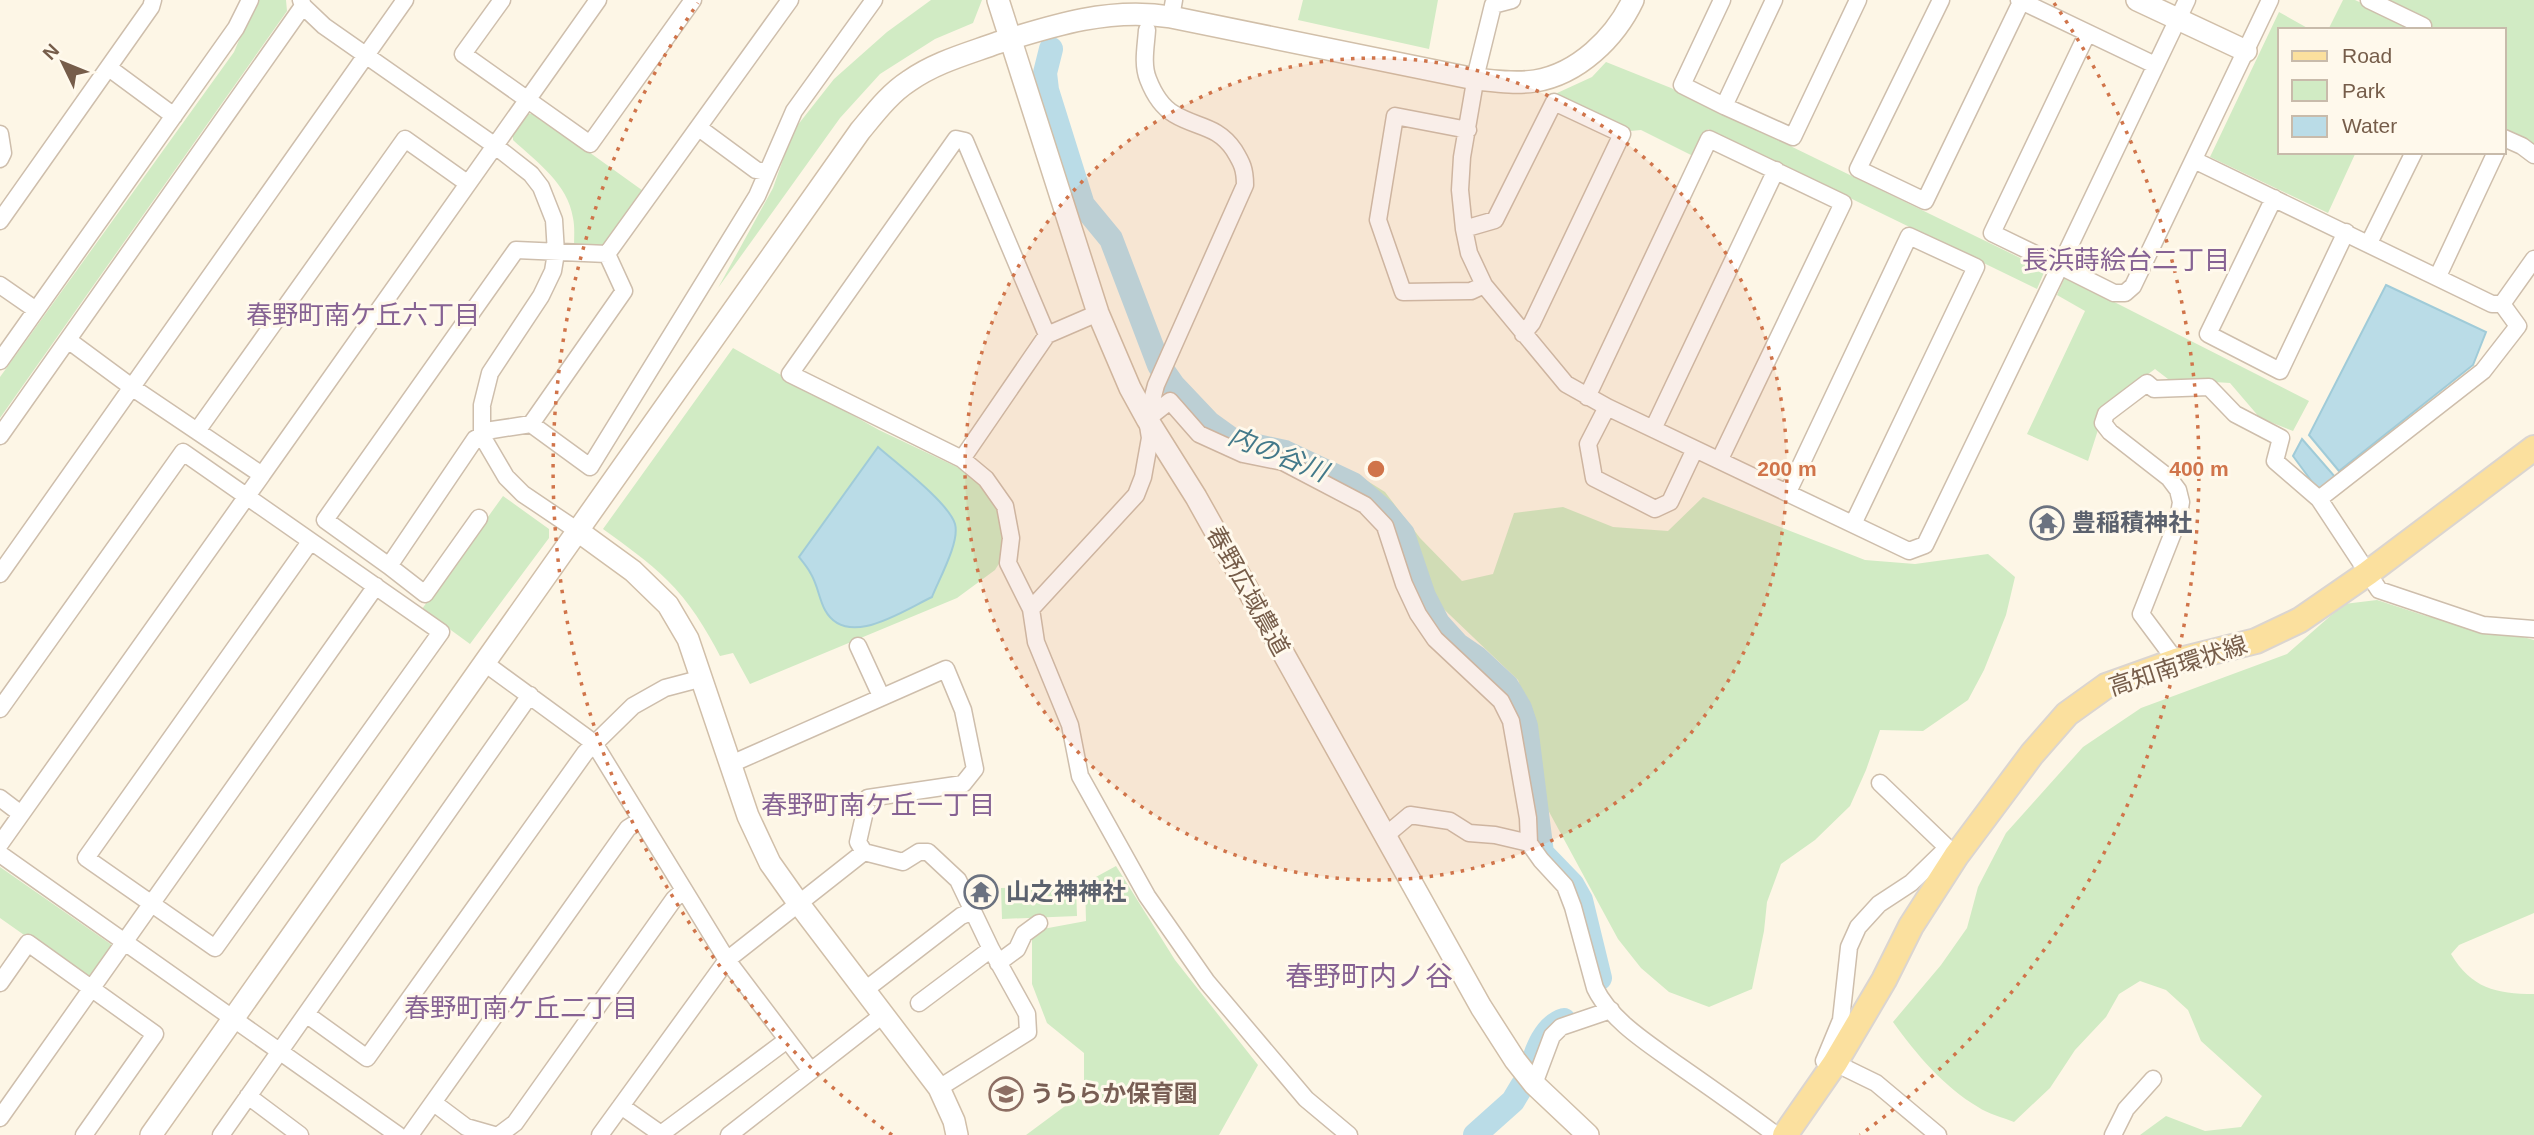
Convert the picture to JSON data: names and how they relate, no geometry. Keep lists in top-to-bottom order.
{
  "streets": {
    "main road": ["高知南環状線"],
    "street": ["春野広域農道"]
  },
  "districts": [
    "長浜蒔絵台二丁目",
    "春野町南ケ丘六丁目",
    "春野町南ケ丘一丁目",
    "春野町内ノ谷",
    "春野町南ケ丘二丁目"
  ],
  "water": ["内の谷川"],
  "places": {
    "temple": ["豊稲積神社", "山之神神社"],
    "school or university": ["うららか保育園"]
  },
  "legend": ["Road", "Park", "Water"],
  "north": "top left",
  "rings": ["200 m", "400 m"]
}
